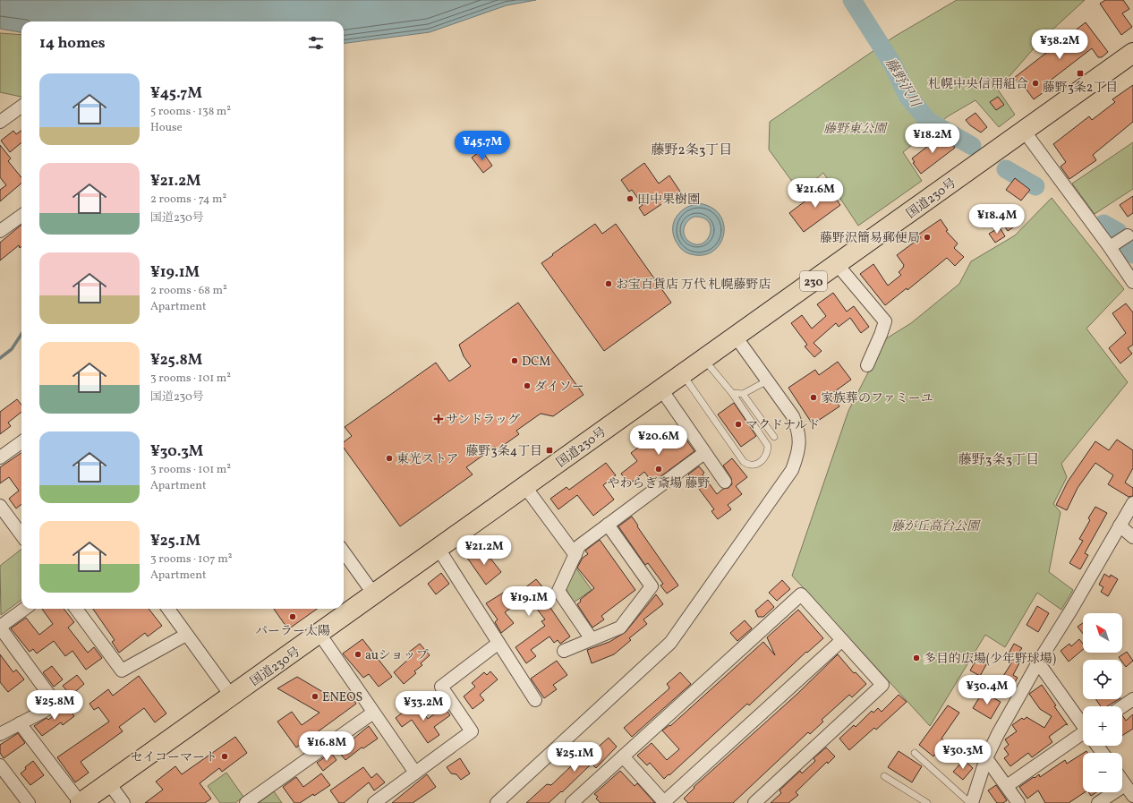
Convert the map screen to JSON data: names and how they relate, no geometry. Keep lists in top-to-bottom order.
{
  "streets": {
    "highway": ["国道230号", "230"]
  },
  "districts": ["藤野2条3丁目", "藤野3条3丁目"],
  "water": ["藤野沢川"],
  "parks": ["藤野東公園", "藤が丘高台公園"],
  "places": {
    "transit": ["藤野3条2丁目", "藤野3条4丁目"],
    "other": [
      "札幌中央信用組合",
      "田中果樹園",
      "藤野沢簡易郵便局",
      "お宝百貨店 万代 札幌藤野店",
      "DCM",
      "ダイソー",
      "家族葬のファミーユ",
      "マクドナルド",
      "東光ストア",
      "やわらぎ斎場 藤野",
      "パーラー太陽",
      "auショップ",
      "多目的広場(少年野球場)",
      "ENEOS",
      "セイコーマート"
    ],
    "health": ["サンドラッグ"]
  },
  "north": "top left",
  "page": {
    "heading": "14 homes",
    "price": [
      "¥38.2M",
      "¥18.2M",
      "¥45.7M",
      "¥21.6M",
      "¥18.4M",
      "¥20.6M",
      "¥21.2M",
      "¥19.1M",
      "¥30.4M",
      "¥25.8M",
      "¥33.2M",
      "¥16.8M",
      "¥30.3M",
      "¥25.1M"
    ],
    "list": [
      {
        "name": "¥45.7M",
        "note": "5 rooms · 138 m² · House"
      },
      {
        "name": "¥21.2M",
        "note": "2 rooms · 74 m² · 国道230号"
      },
      {
        "name": "¥19.1M",
        "note": "2 rooms · 68 m² · Apartment"
      },
      {
        "name": "¥25.8M",
        "note": "3 rooms · 101 m² · 国道230号"
      },
      {
        "name": "¥30.3M",
        "note": "3 rooms · 101 m² · Apartment"
      },
      {
        "name": "¥25.1M",
        "note": "3 rooms · 107 m² · Apartment"
      }
    ],
    "map_buttons": ["+", "−"]
  }
}
